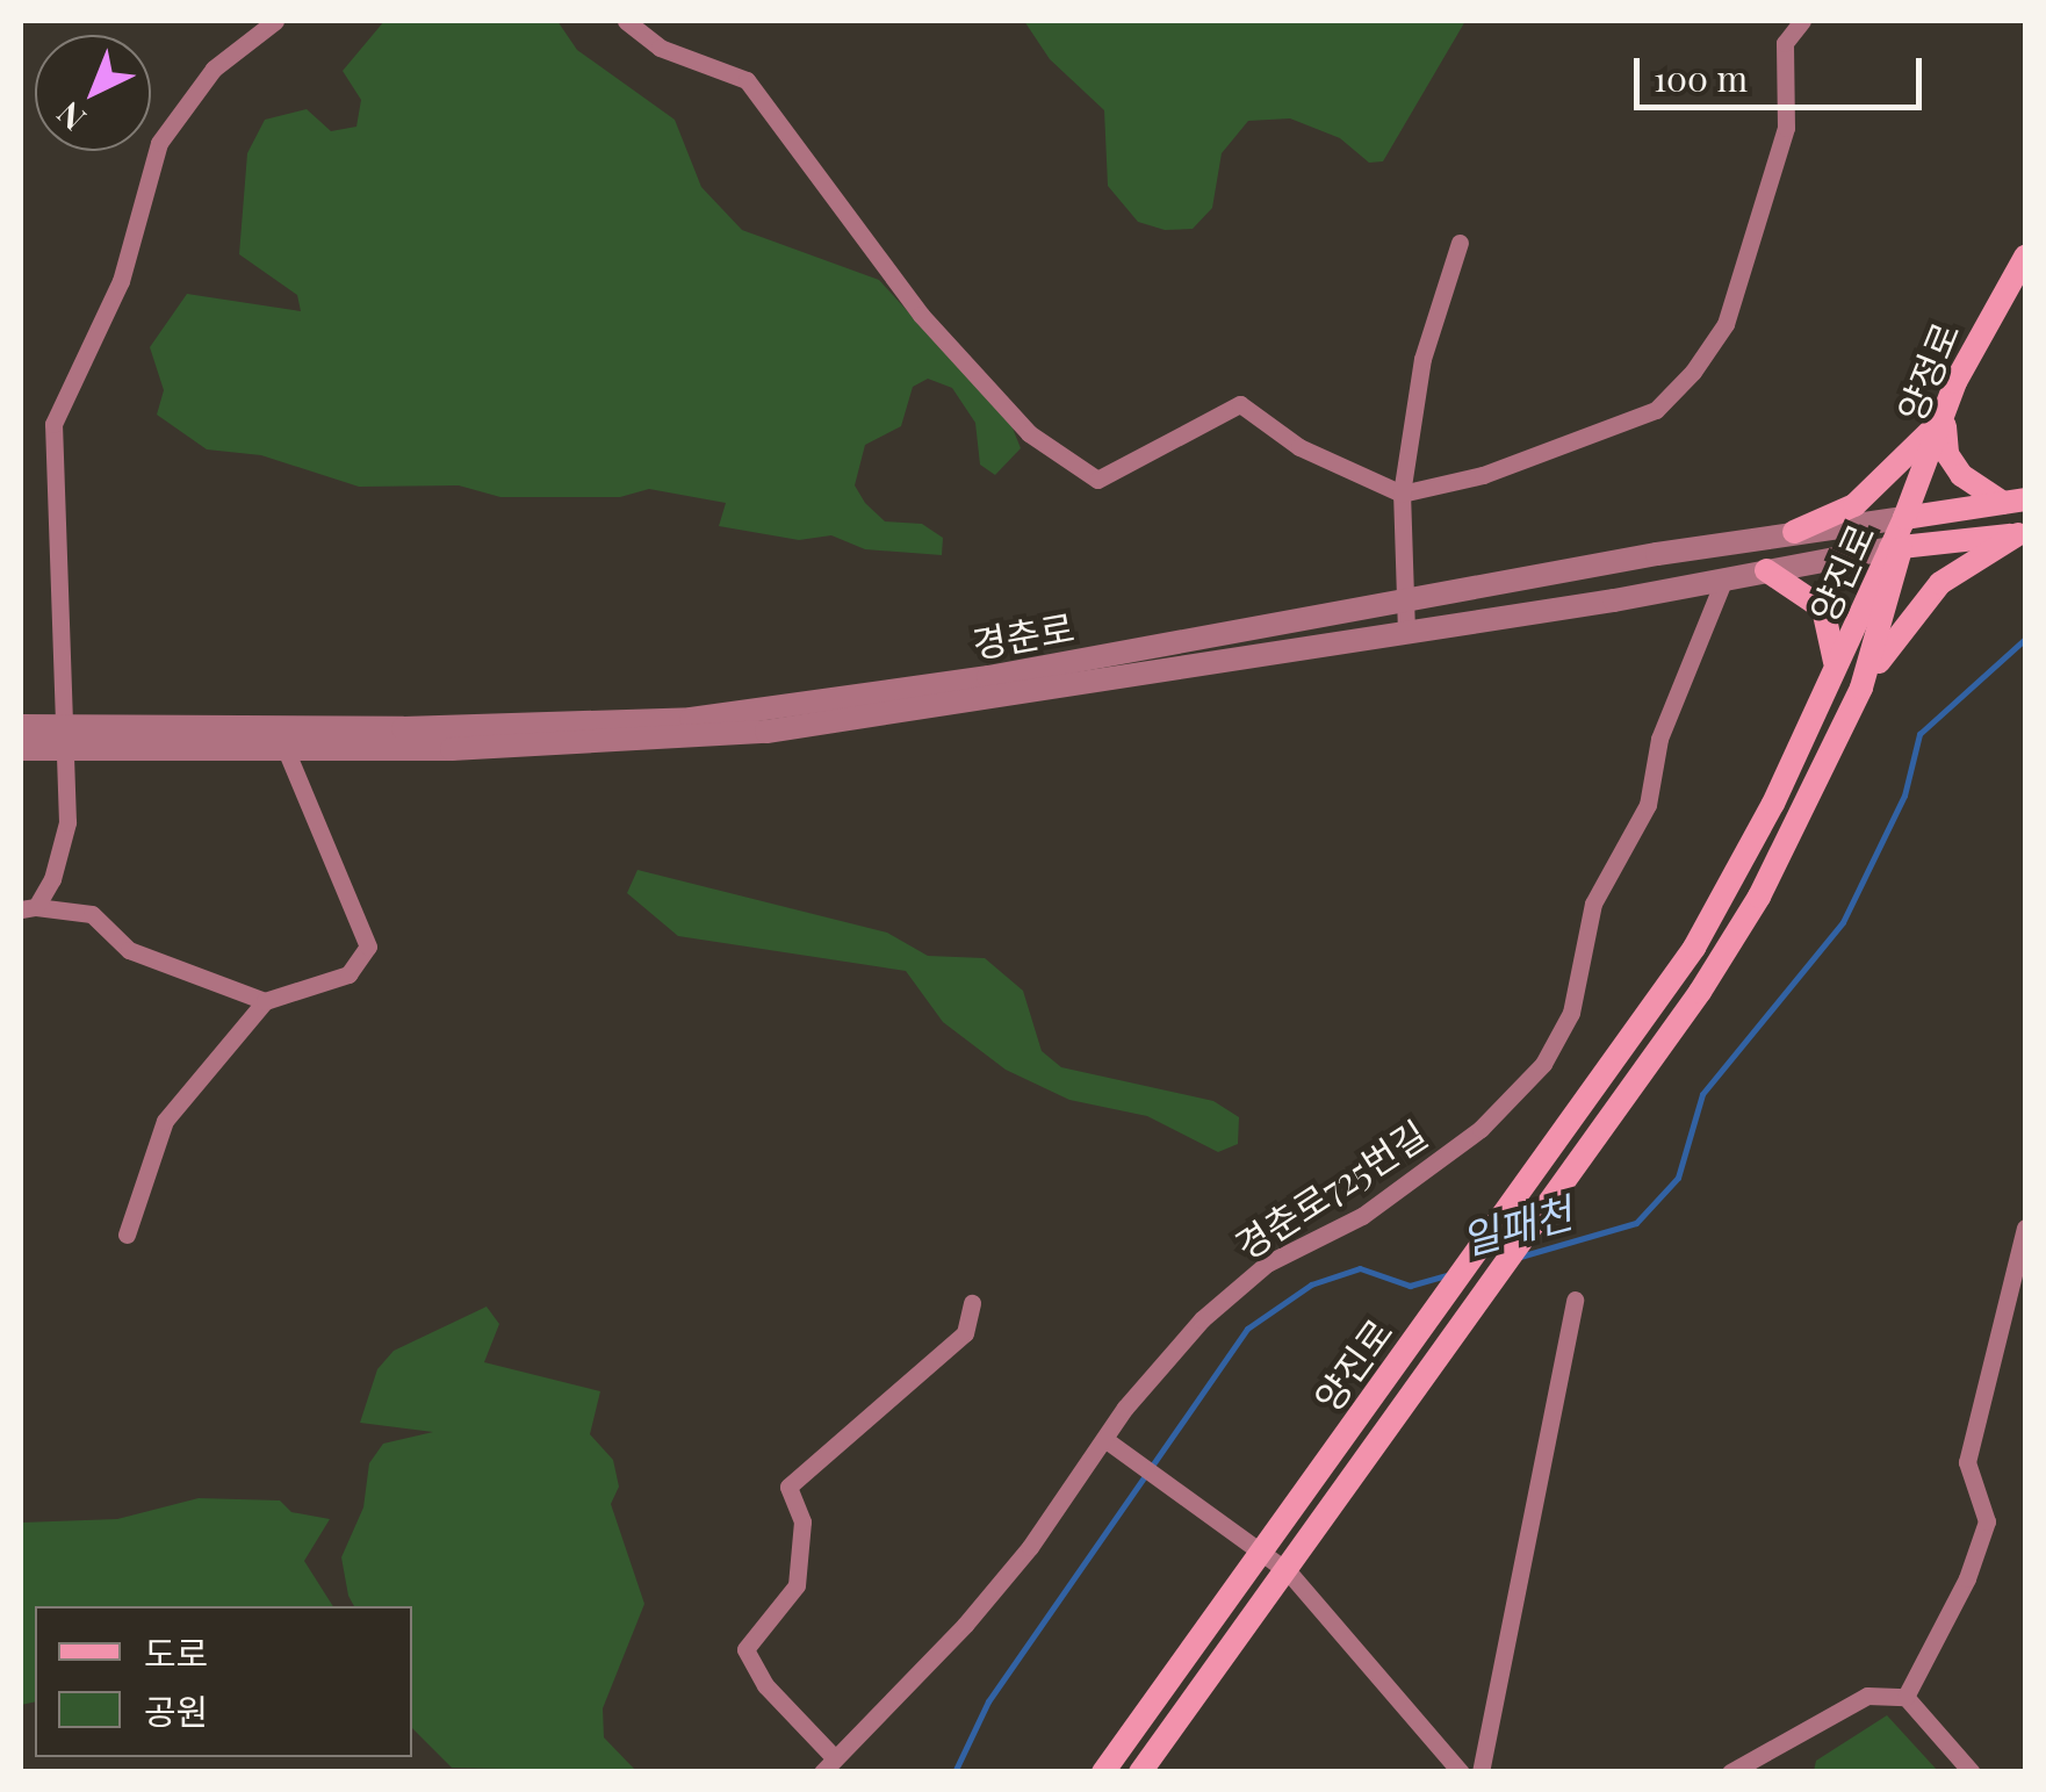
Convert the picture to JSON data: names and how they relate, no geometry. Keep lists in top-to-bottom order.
{
  "streets": {
    "main road": ["양정로", "양진로", "경춘로"],
    "street": ["경춘로725번길"]
  },
  "crossings": [
    ["양정로", "양진로"],
    ["양정로", "경춘로"],
    ["양진로", "경춘로"],
    ["경춘로", "경춘로725번길"]
  ],
  "water": ["일패천"],
  "legend": ["도로", "공원"],
  "scale_bar": "100 m",
  "north": "bottom left"
}
